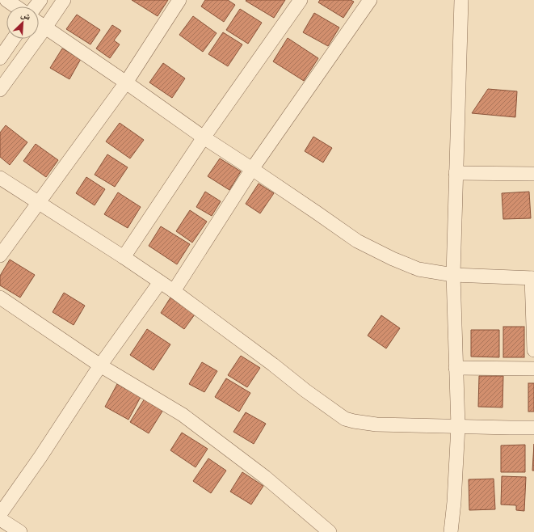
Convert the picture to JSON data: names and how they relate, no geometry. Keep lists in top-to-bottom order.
{
  "north": "top right"
}
